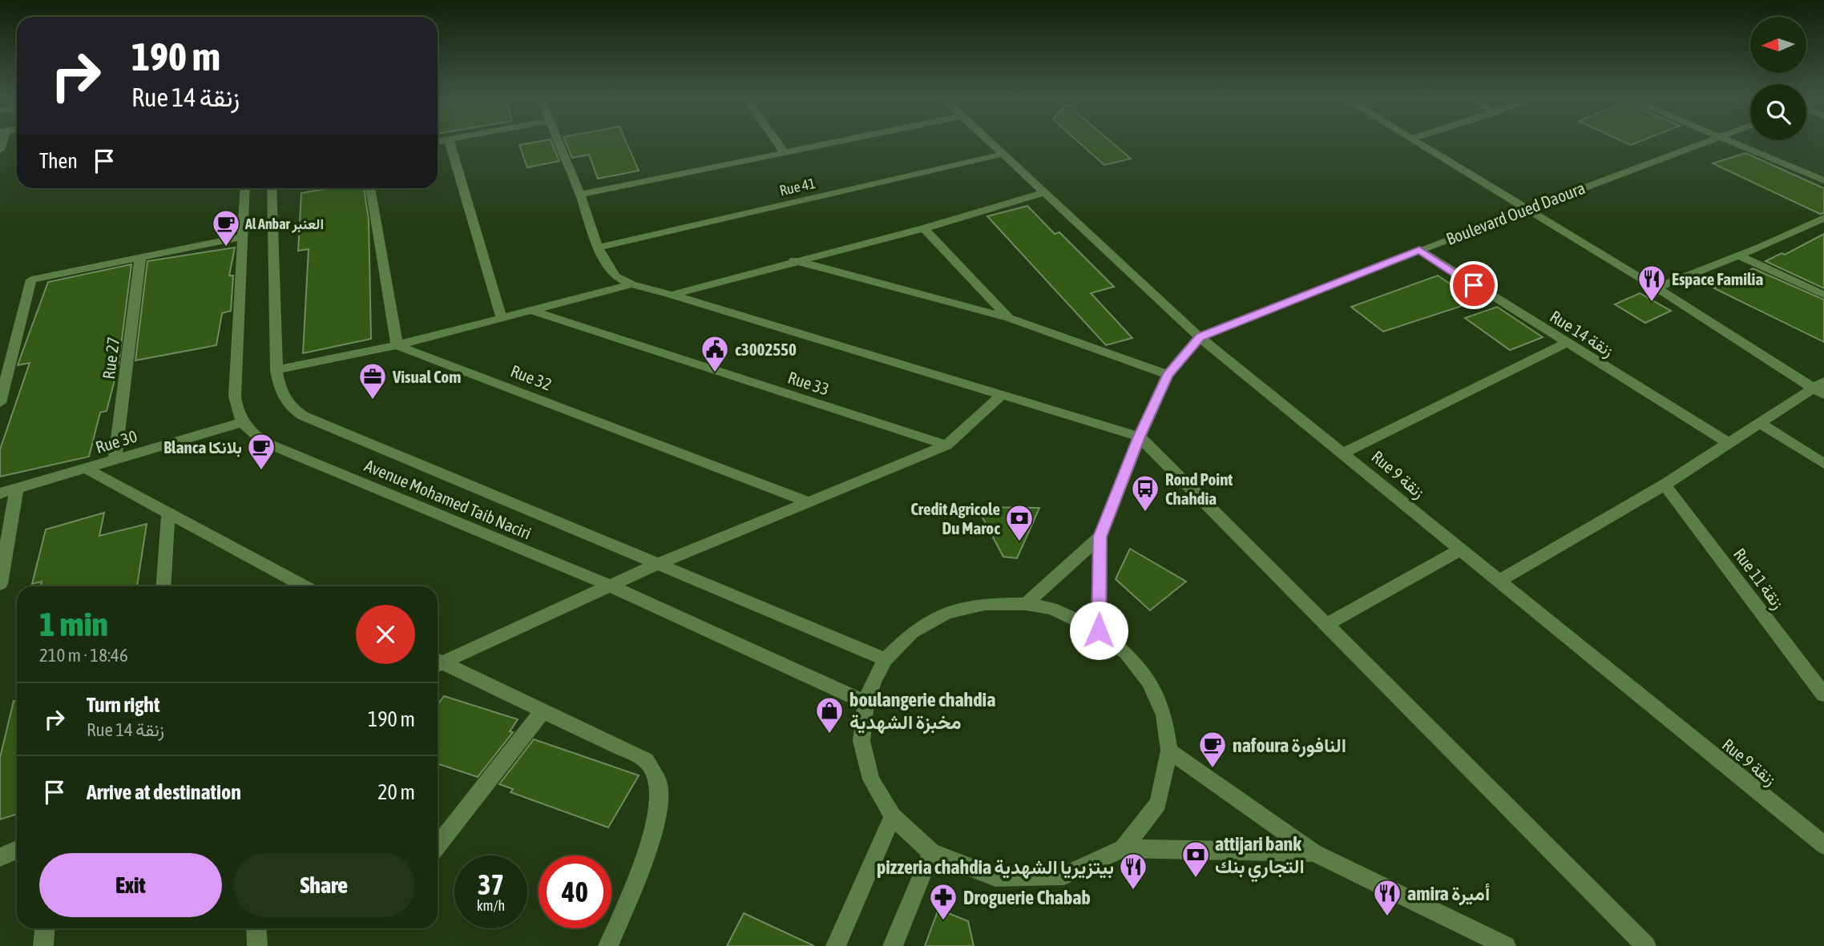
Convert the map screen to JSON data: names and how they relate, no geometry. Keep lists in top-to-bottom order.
{
  "streets": {
    "street": [
      "Rue 41",
      "Boulevard Oued Daoura",
      "Rue 14 زنقة",
      "Rue 27",
      "Rue 32",
      "Rue 33",
      "Rue 30",
      "Rue 9 زنقة",
      "Avenue Mohamed Taib Naciri",
      "Rue 11 زنقة"
    ]
  },
  "crossings": [
    ["Rue 41", "Rue 9 زنقة"],
    ["Boulevard Oued Daoura", "Rue 14 زنقة"],
    ["Boulevard Oued Daoura", "Rue 9 زنقة"],
    ["Rue 27", "Rue 30"],
    ["Rue 30", "Avenue Mohamed Taib Naciri"]
  ],
  "places": {
    "cafe": ["Al Anbar العنبر", "Blanca بلانكا", "nafoura النافورة"],
    "restaurant": ["Espace Familia", "pizzeria chahdia بيتزيريا الشهدية", "amira أميرة"],
    "public building": ["c3002550"],
    "office": ["Visual Com"],
    "bus stop": ["Rond Point Chahdia"],
    "bank": ["Credit Agricole Du Maroc", "attijari bank التجاري بنك"],
    "shop": ["boulangerie chahdia مخبزة الشهدية"],
    "pharmacy": ["Droguerie Chabab"]
  },
  "north": "left",
  "page": {
    "turn": ["190 m", "Rue 14 زنقة"],
    "then": "Then",
    "heading": ["1 min", "210 m · 18:46"],
    "list": [
      {
        "name": "Turn right",
        "note": "Rue 14 زنقة",
        "value": "190 m"
      },
      {
        "name": "Arrive at destination",
        "value": "20 m"
      }
    ],
    "buttons": ["Exit", "Share"],
    "speed": "37 km/h",
    "limit": "40"
  }
}
